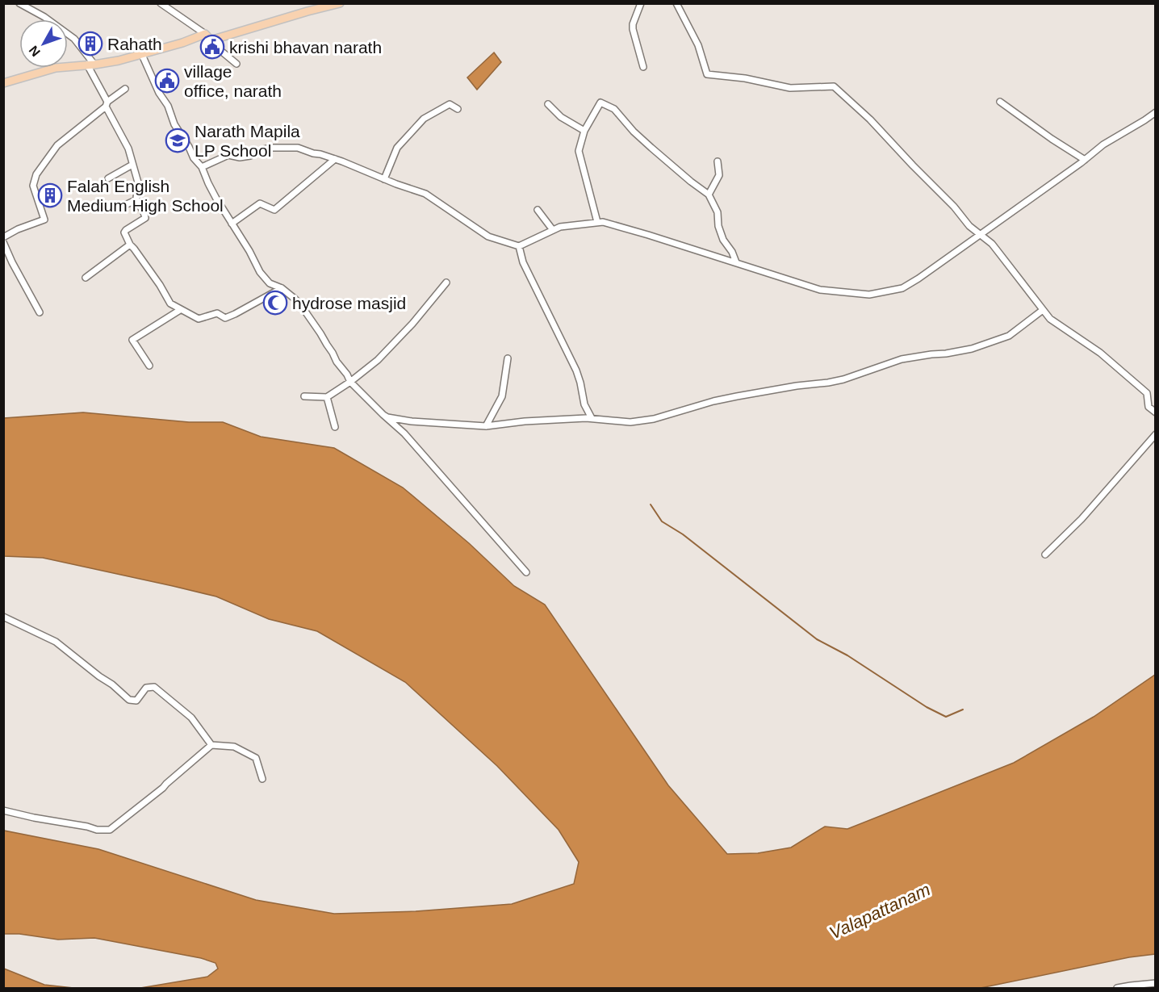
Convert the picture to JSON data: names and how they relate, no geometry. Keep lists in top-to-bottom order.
{
  "water": ["Valapattanam"],
  "places": {
    "building": ["Rahath", "Falah English Medium High School"],
    "public building": ["krishi bhavan narath", "village office, narath"],
    "school or university": ["Narath Mapila LP School"],
    "mosque": ["hydrose masjid"]
  },
  "north": "bottom left"
}
